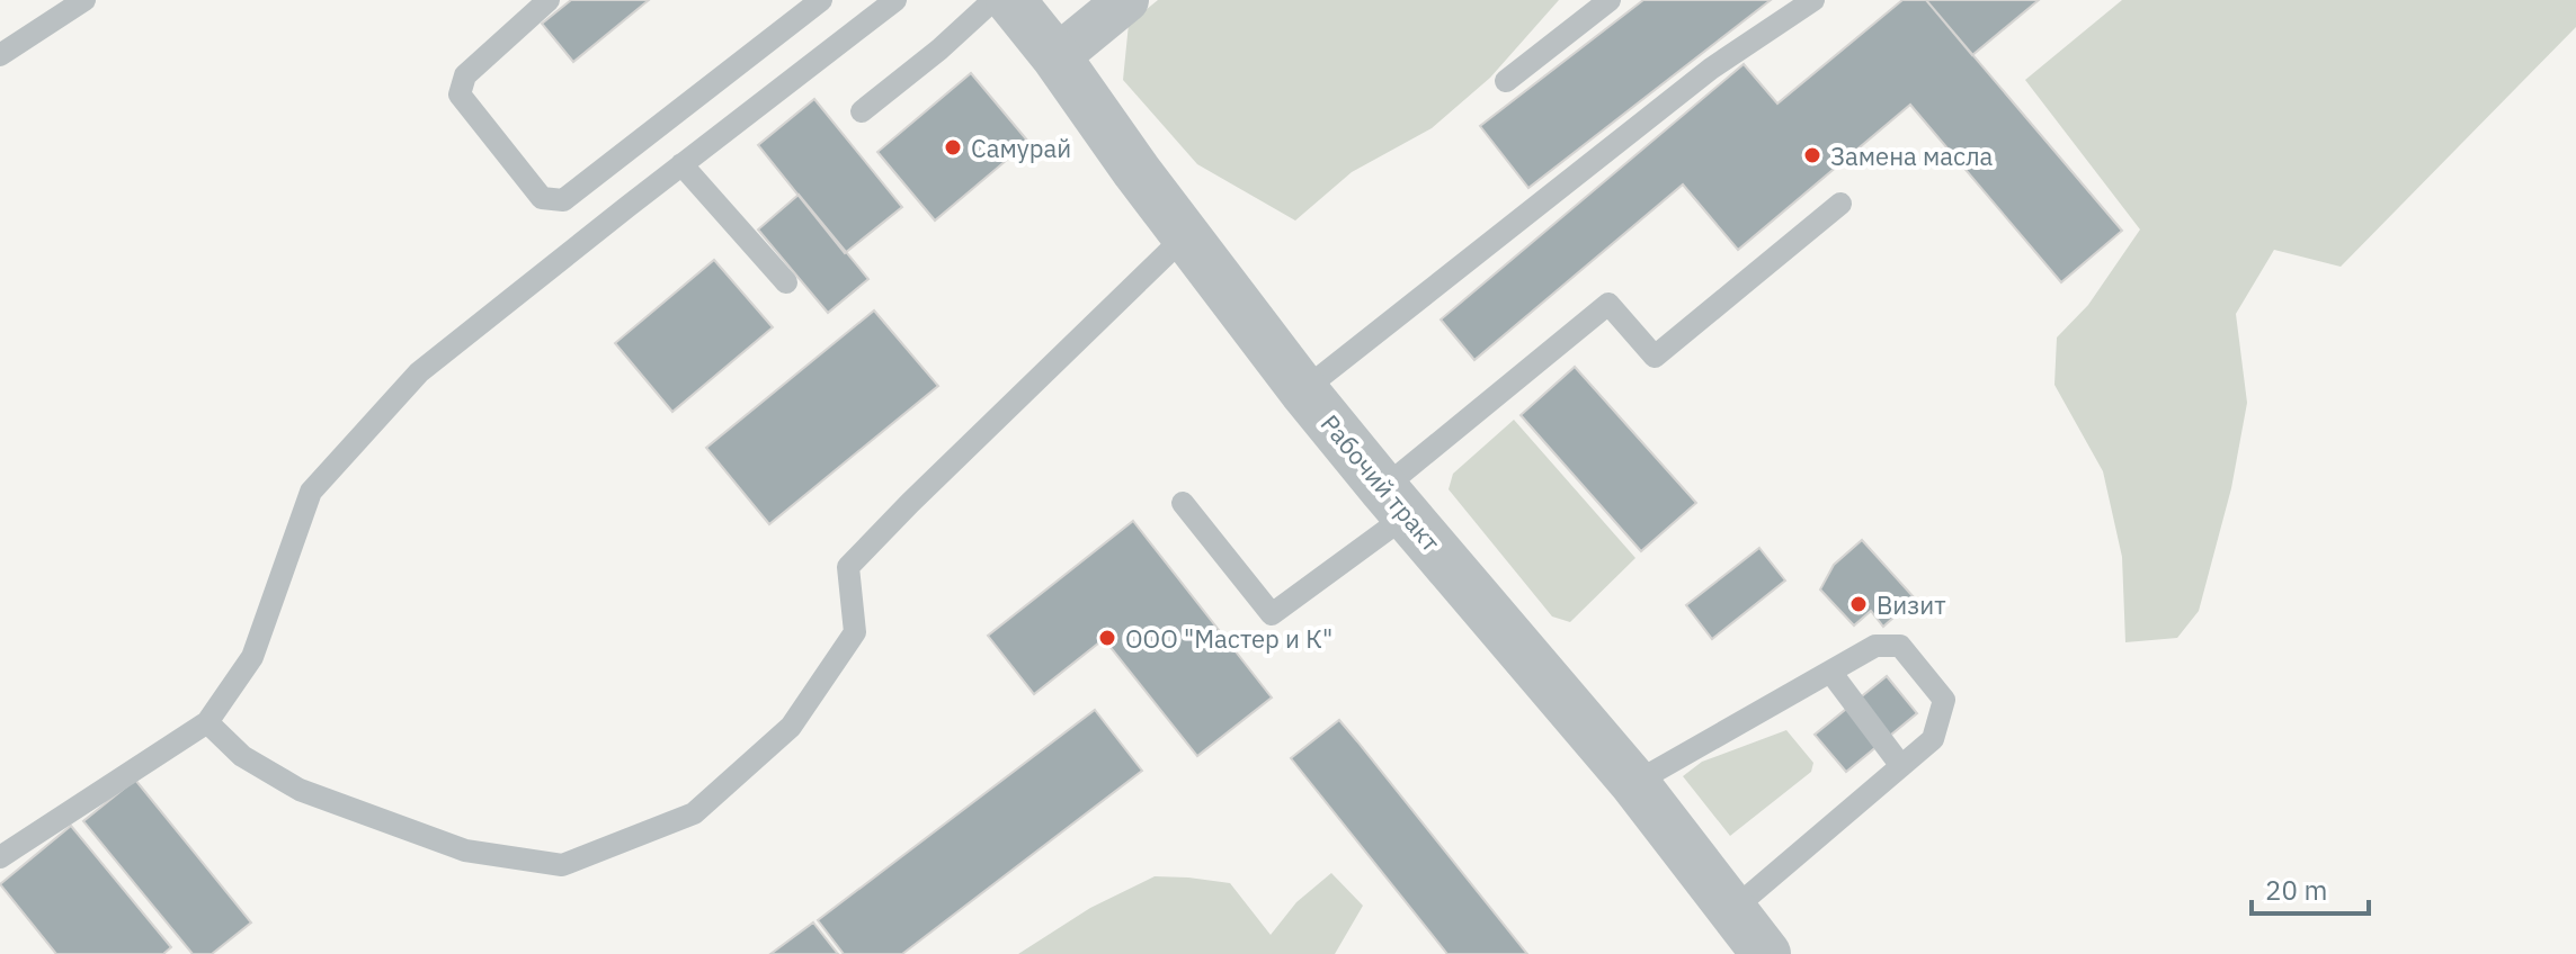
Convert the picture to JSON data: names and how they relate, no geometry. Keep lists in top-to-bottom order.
{
  "streets": {
    "street": ["Рабочий тракт"]
  },
  "places": [
    "Самурай",
    "Замена масла",
    "Визит",
    "ООО \"Мастер и К\""
  ],
  "scale_bar": "20 m"
}
